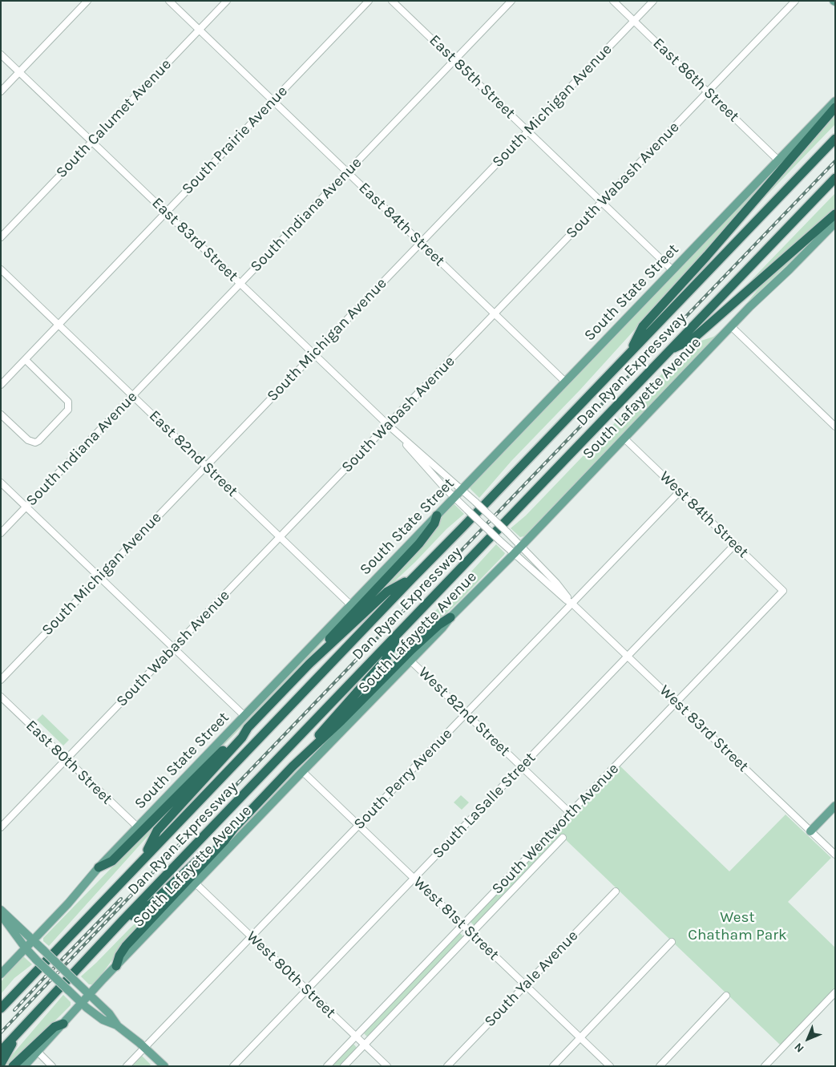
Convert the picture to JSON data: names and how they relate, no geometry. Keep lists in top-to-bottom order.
{
  "streets": {
    "highway": ["Dan Ryan Expressway"],
    "main road": ["South State Street", "South Lafayette Avenue"],
    "street": [
      "East 85th Street",
      "East 86th Street",
      "South Michigan Avenue",
      "South Calumet Avenue",
      "South Prairie Avenue",
      "South Wabash Avenue",
      "South Indiana Avenue",
      "East 84th Street",
      "East 83rd Street",
      "East 82nd Street",
      "West 84th Street",
      "West 82nd Street",
      "West 83rd Street",
      "East 80th Street",
      "South Perry Avenue",
      "South LaSalle Street",
      "South Wentworth Avenue",
      "West 81st Street",
      "West 80th Street",
      "South Yale Avenue"
    ]
  },
  "crossings": [
    ["East 85th Street", "South Michigan Avenue"],
    ["East 85th Street", "South Wabash Avenue"],
    ["East 85th Street", "South Indiana Avenue"],
    ["East 85th Street", "South State Street"],
    ["East 86th Street", "South Michigan Avenue"],
    ["East 86th Street", "South Wabash Avenue"],
    ["East 86th Street", "South State Street"],
    ["South Michigan Avenue", "East 84th Street"],
    ["South Michigan Avenue", "East 83rd Street"],
    ["South Michigan Avenue", "East 82nd Street"],
    ["South Calumet Avenue", "East 84th Street"],
    ["South Calumet Avenue", "East 83rd Street"],
    ["South Prairie Avenue", "East 84th Street"],
    ["South Prairie Avenue", "East 83rd Street"],
    ["South Prairie Avenue", "East 82nd Street"],
    ["South Wabash Avenue", "East 84th Street"],
    ["South Wabash Avenue", "East 83rd Street"],
    ["South Wabash Avenue", "East 82nd Street"],
    ["South Wabash Avenue", "East 80th Street"],
    ["South Indiana Avenue", "East 84th Street"],
    ["South Indiana Avenue", "East 83rd Street"],
    ["South Indiana Avenue", "East 82nd Street"],
    ["East 84th Street", "South State Street"],
    ["East 83rd Street", "South State Street"],
    ["East 83rd Street", "West 83rd Street"],
    ["South State Street", "East 82nd Street"],
    ["South State Street", "West 83rd Street"],
    ["South State Street", "East 80th Street"],
    ["South Lafayette Avenue", "West 84th Street"],
    ["South Lafayette Avenue", "West 82nd Street"],
    ["South Lafayette Avenue", "West 83rd Street"],
    ["South Lafayette Avenue", "West 81st Street"],
    ["South Lafayette Avenue", "West 80th Street"],
    ["West 84th Street", "South Perry Avenue"],
    ["West 84th Street", "South LaSalle Street"],
    ["West 84th Street", "South Wentworth Avenue"],
    ["West 82nd Street", "South Perry Avenue"],
    ["West 82nd Street", "South LaSalle Street"],
    ["West 82nd Street", "South Wentworth Avenue"],
    ["West 83rd Street", "South Perry Avenue"],
    ["West 83rd Street", "South LaSalle Street"],
    ["West 83rd Street", "South Wentworth Avenue"],
    ["South Perry Avenue", "West 81st Street"],
    ["South Perry Avenue", "West 80th Street"],
    ["South LaSalle Street", "West 81st Street"],
    ["South LaSalle Street", "West 80th Street"],
    ["South Wentworth Avenue", "West 81st Street"],
    ["South Wentworth Avenue", "West 80th Street"],
    ["West 81st Street", "South Yale Avenue"]
  ],
  "parks": ["West Chatham Park"],
  "north": "bottom left"
}
